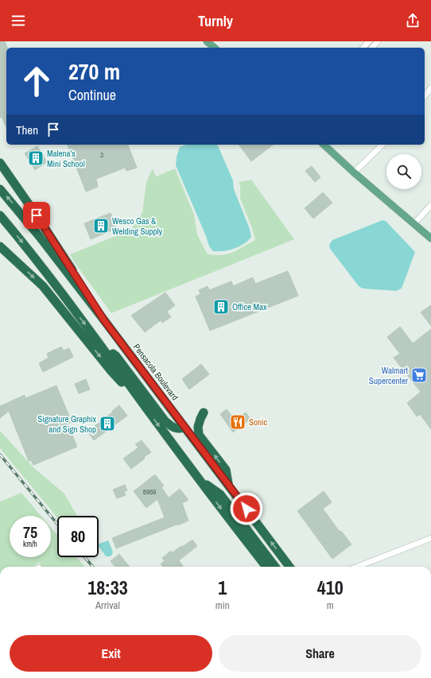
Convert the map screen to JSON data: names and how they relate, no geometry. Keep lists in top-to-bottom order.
{
  "streets": {
    "highway": ["Pensacola Boulevard"]
  },
  "places": {
    "building": [
      "Malena's Mini School",
      "Wesco Gas & Welding Supply",
      "Office Max",
      "Signature Graphix and Sign Shop"
    ],
    "supermarket": ["Walmart Supercenter"],
    "restaurant": ["Sonic"]
  },
  "house_numbers": ["3", "8959"],
  "page": {
    "header": "Turnly",
    "turn": ["270 m", "Continue"],
    "then": "Then",
    "speed": "75 km/h",
    "limit": "80",
    "eta": [
      "18:33",
      "Arrival",
      "1",
      "min",
      "410",
      "m"
    ],
    "buttons": ["Exit", "Share"]
  }
}
